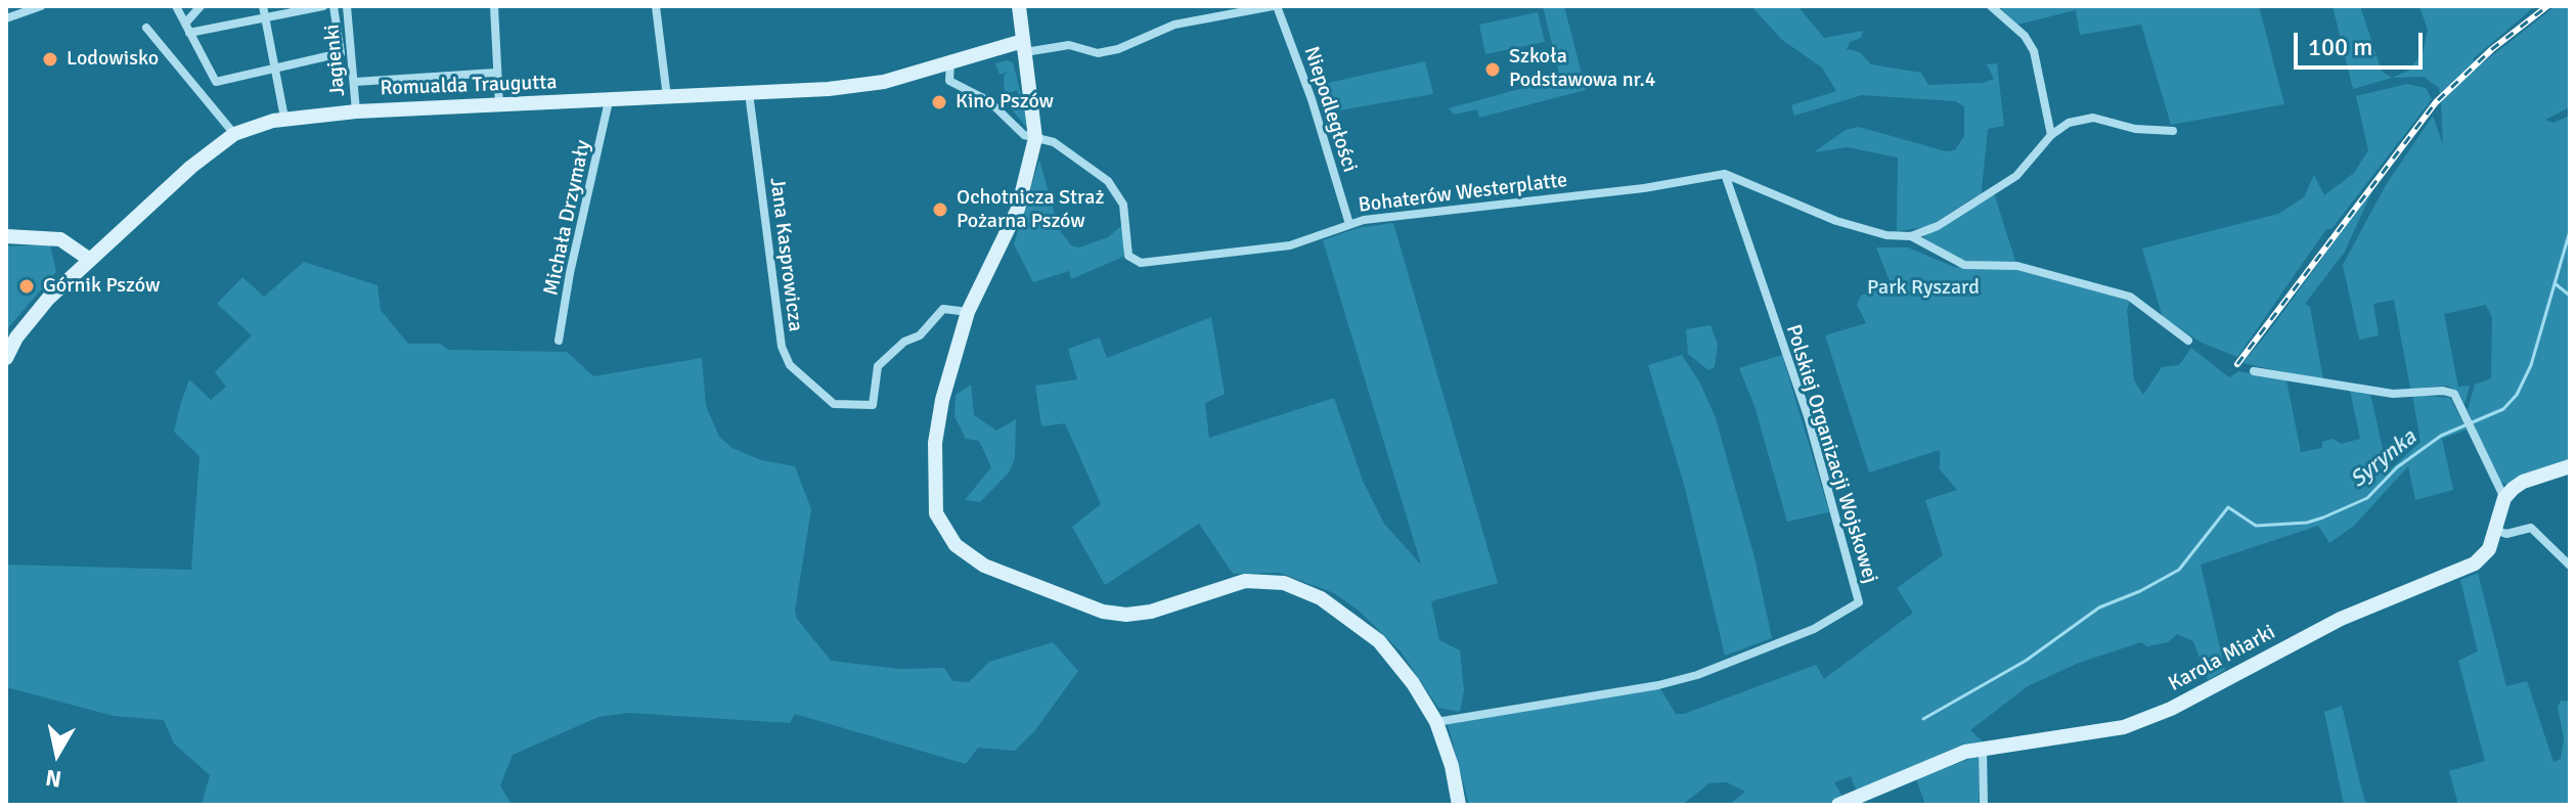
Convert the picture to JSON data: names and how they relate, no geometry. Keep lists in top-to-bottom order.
{
  "streets": {
    "street": [
      "Jagienki",
      "Romualda Traugutta",
      "Niepodległości",
      "Bohaterów Westerplatte",
      "Michała Drzymały",
      "Jana Kasprowicza",
      "Polskiej Organizacji Wojskowej",
      "Karola Miarki"
    ]
  },
  "crossings": [
    ["Jagienki", "Romualda Traugutta"],
    ["Romualda Traugutta", "Bohaterów Westerplatte"],
    ["Romualda Traugutta", "Michała Drzymały"],
    ["Romualda Traugutta", "Jana Kasprowicza"],
    ["Niepodległości", "Bohaterów Westerplatte"],
    ["Bohaterów Westerplatte", "Polskiej Organizacji Wojskowej"]
  ],
  "water": ["Syrynka"],
  "parks": ["Park Ryszard"],
  "places": [
    "Lodowisko",
    "Szkoła Podstawowa nr.4",
    "Kino Pszów",
    "Ochotnicza Straż Pożarna Pszów",
    "Górnik Pszów"
  ],
  "scale_bar": "100 m",
  "north": "bottom"
}
